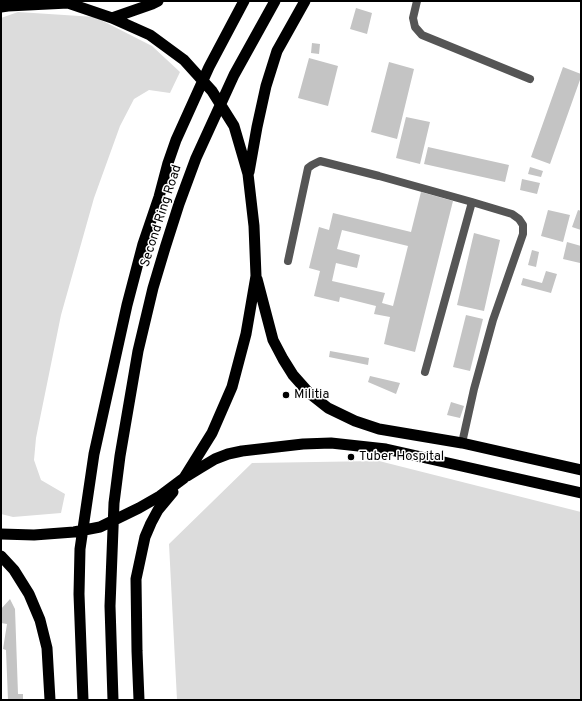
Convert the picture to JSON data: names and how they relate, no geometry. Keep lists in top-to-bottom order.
{
  "streets": {
    "highway": ["Second Ring Road"]
  },
  "places": ["Militia", "Tuber Hospital"]
}
